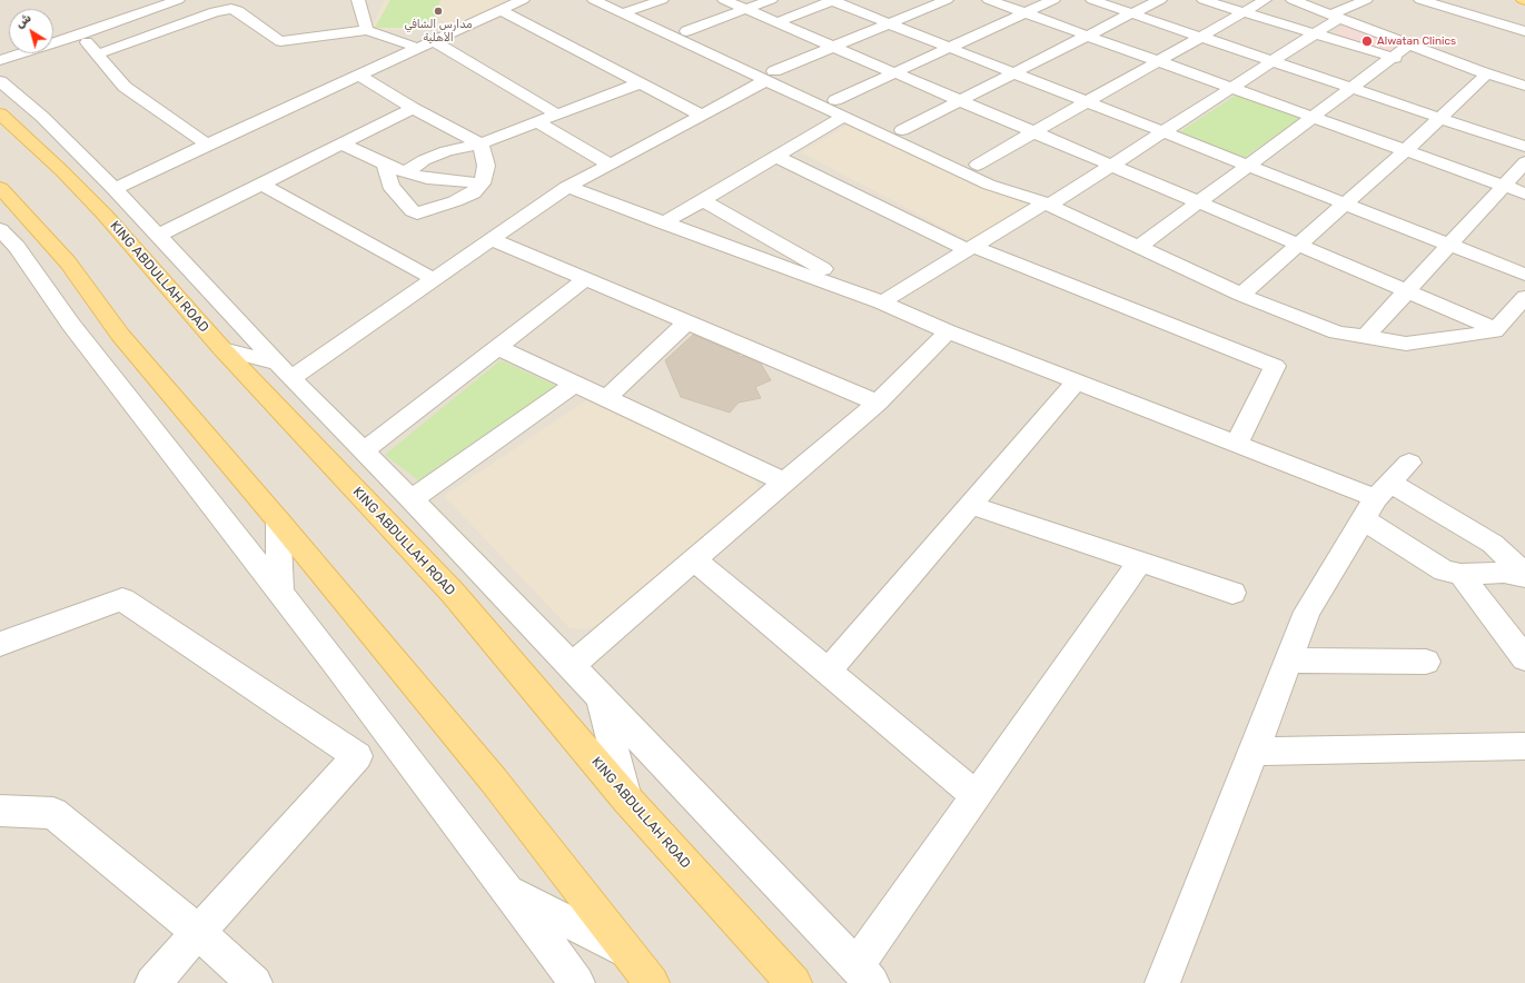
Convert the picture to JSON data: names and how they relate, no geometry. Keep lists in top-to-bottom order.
{
  "streets": {
    "main road": ["KING ABDULLAH ROAD"]
  },
  "places": ["مدارس الشافي الأهلية", "Alwatan Clinics"],
  "north": "top left"
}
